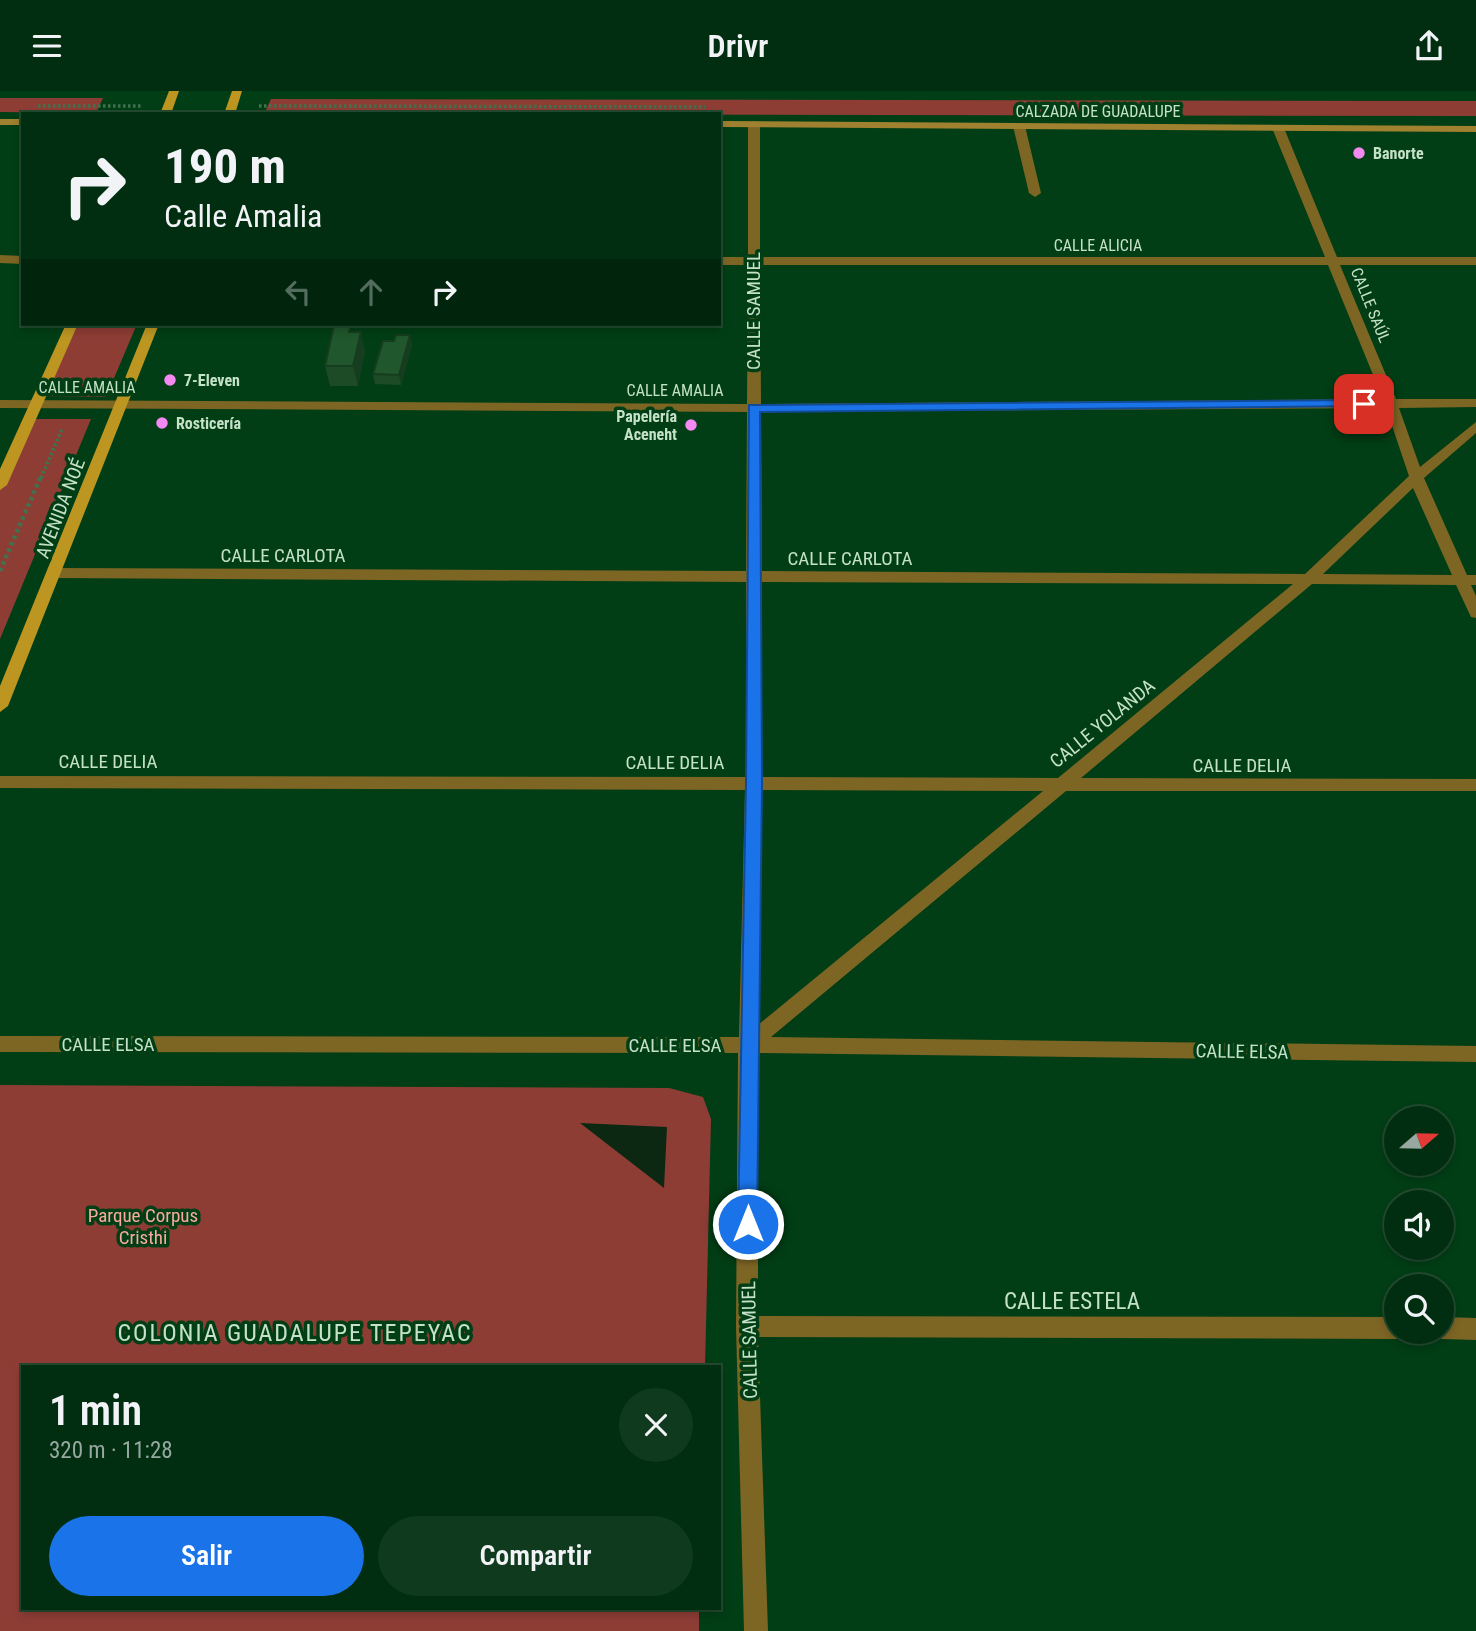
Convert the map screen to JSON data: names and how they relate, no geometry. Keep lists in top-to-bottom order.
{
  "streets": {
    "main road": ["CALZADA DE GUADALUPE", "AVENIDA NOÉ"],
    "street": [
      "CALLE ALICIA",
      "CALLE SAÚL",
      "CALLE SAMUEL",
      "CALLE AMALIA",
      "CALLE CARLOTA",
      "CALLE YOLANDA",
      "CALLE DELIA",
      "CALLE ELSA",
      "CALLE ESTELA"
    ]
  },
  "crossings": [
    ["CALZADA DE GUADALUPE", "CALLE SAÚL"],
    ["CALZADA DE GUADALUPE", "CALLE SAMUEL"],
    ["CALLE ALICIA", "CALLE SAÚL"],
    ["CALLE ALICIA", "CALLE SAMUEL"],
    ["CALLE SAÚL", "CALLE AMALIA"],
    ["CALLE SAÚL", "CALLE CARLOTA"],
    ["CALLE SAÚL", "CALLE YOLANDA"],
    ["CALLE SAMUEL", "CALLE AMALIA"],
    ["CALLE SAMUEL", "CALLE CARLOTA"],
    ["CALLE SAMUEL", "CALLE YOLANDA"],
    ["CALLE SAMUEL", "CALLE DELIA"],
    ["CALLE SAMUEL", "CALLE ELSA"],
    ["CALLE SAMUEL", "CALLE ESTELA"],
    ["CALLE AMALIA", "AVENIDA NOÉ"],
    ["AVENIDA NOÉ", "CALLE CARLOTA"],
    ["CALLE CARLOTA", "CALLE YOLANDA"],
    ["CALLE YOLANDA", "CALLE DELIA"],
    ["CALLE YOLANDA", "CALLE ELSA"]
  ],
  "districts": ["COLONIA GUADALUPE TEPEYAC"],
  "parks": ["Parque Corpus Cristhi"],
  "places": [
    "Banorte",
    "7-Eleven",
    "Rosticería",
    "Papelería Aceneht"
  ],
  "north": "right",
  "page": {
    "header": "Drivr",
    "turn": ["190 m", "Calle Amalia"],
    "heading": ["1 min", "320 m · 11:28"],
    "buttons": ["Salir", "Compartir"]
  }
}
